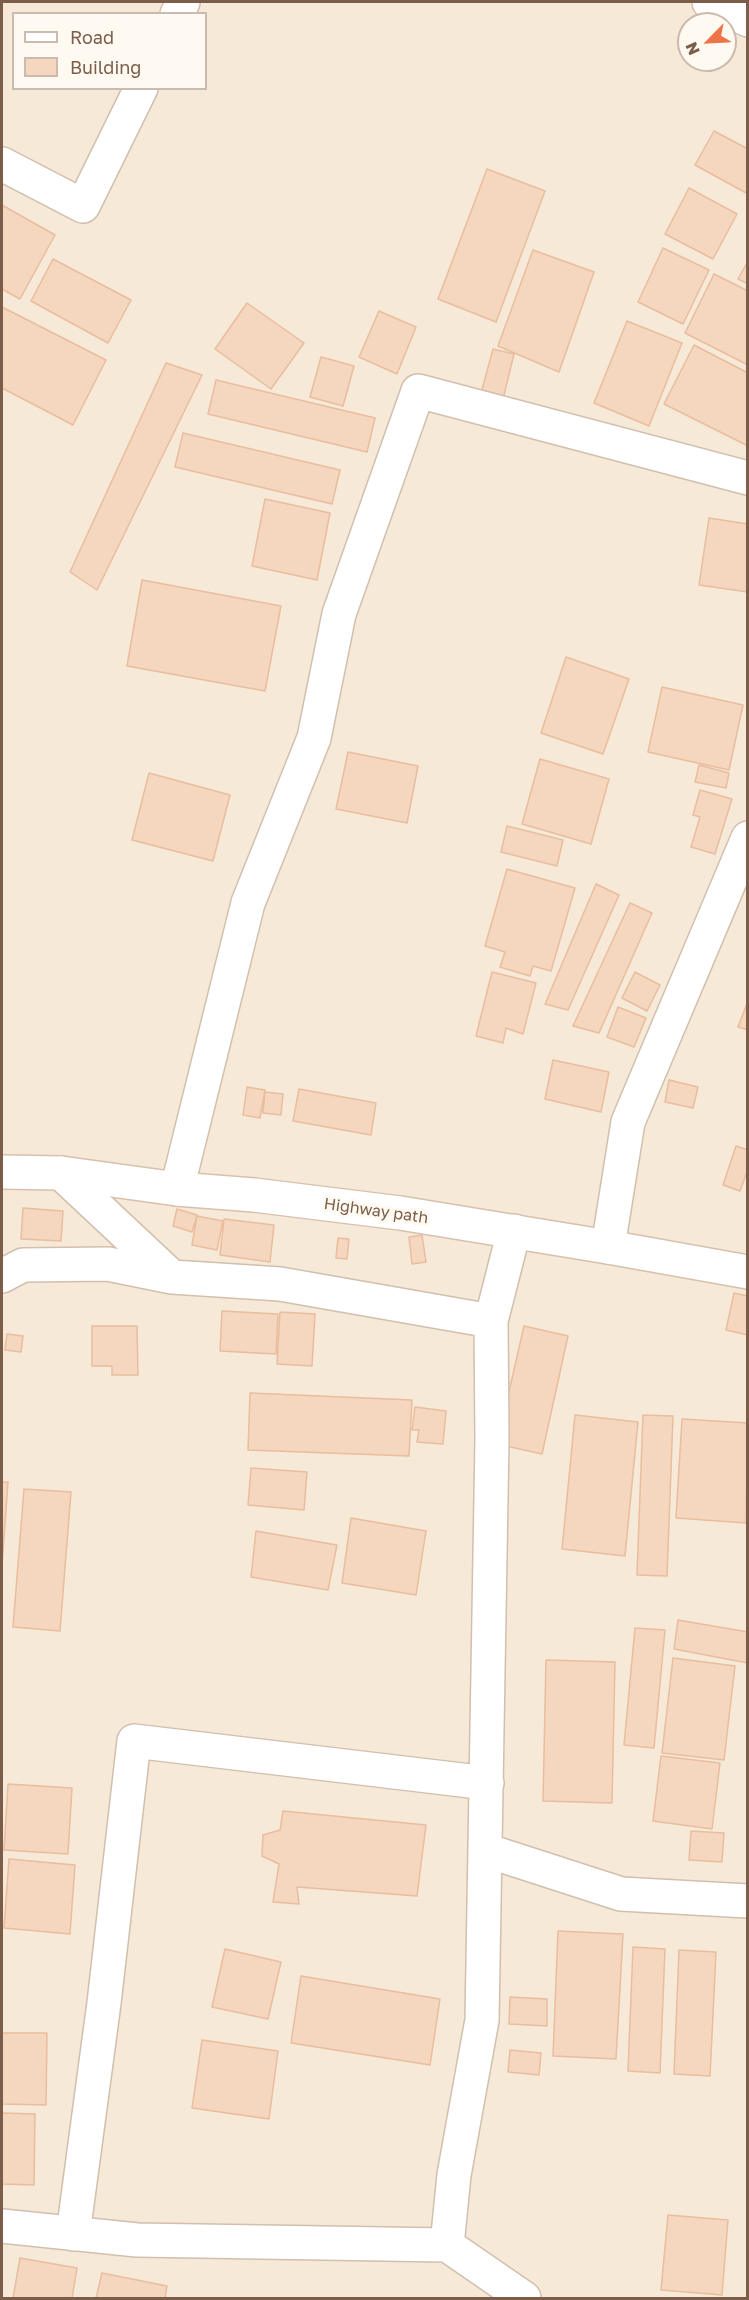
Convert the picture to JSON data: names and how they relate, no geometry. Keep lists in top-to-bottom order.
{
  "streets": {
    "street": ["Highway path"]
  },
  "legend": ["Road", "Building"],
  "north": "bottom left"
}
